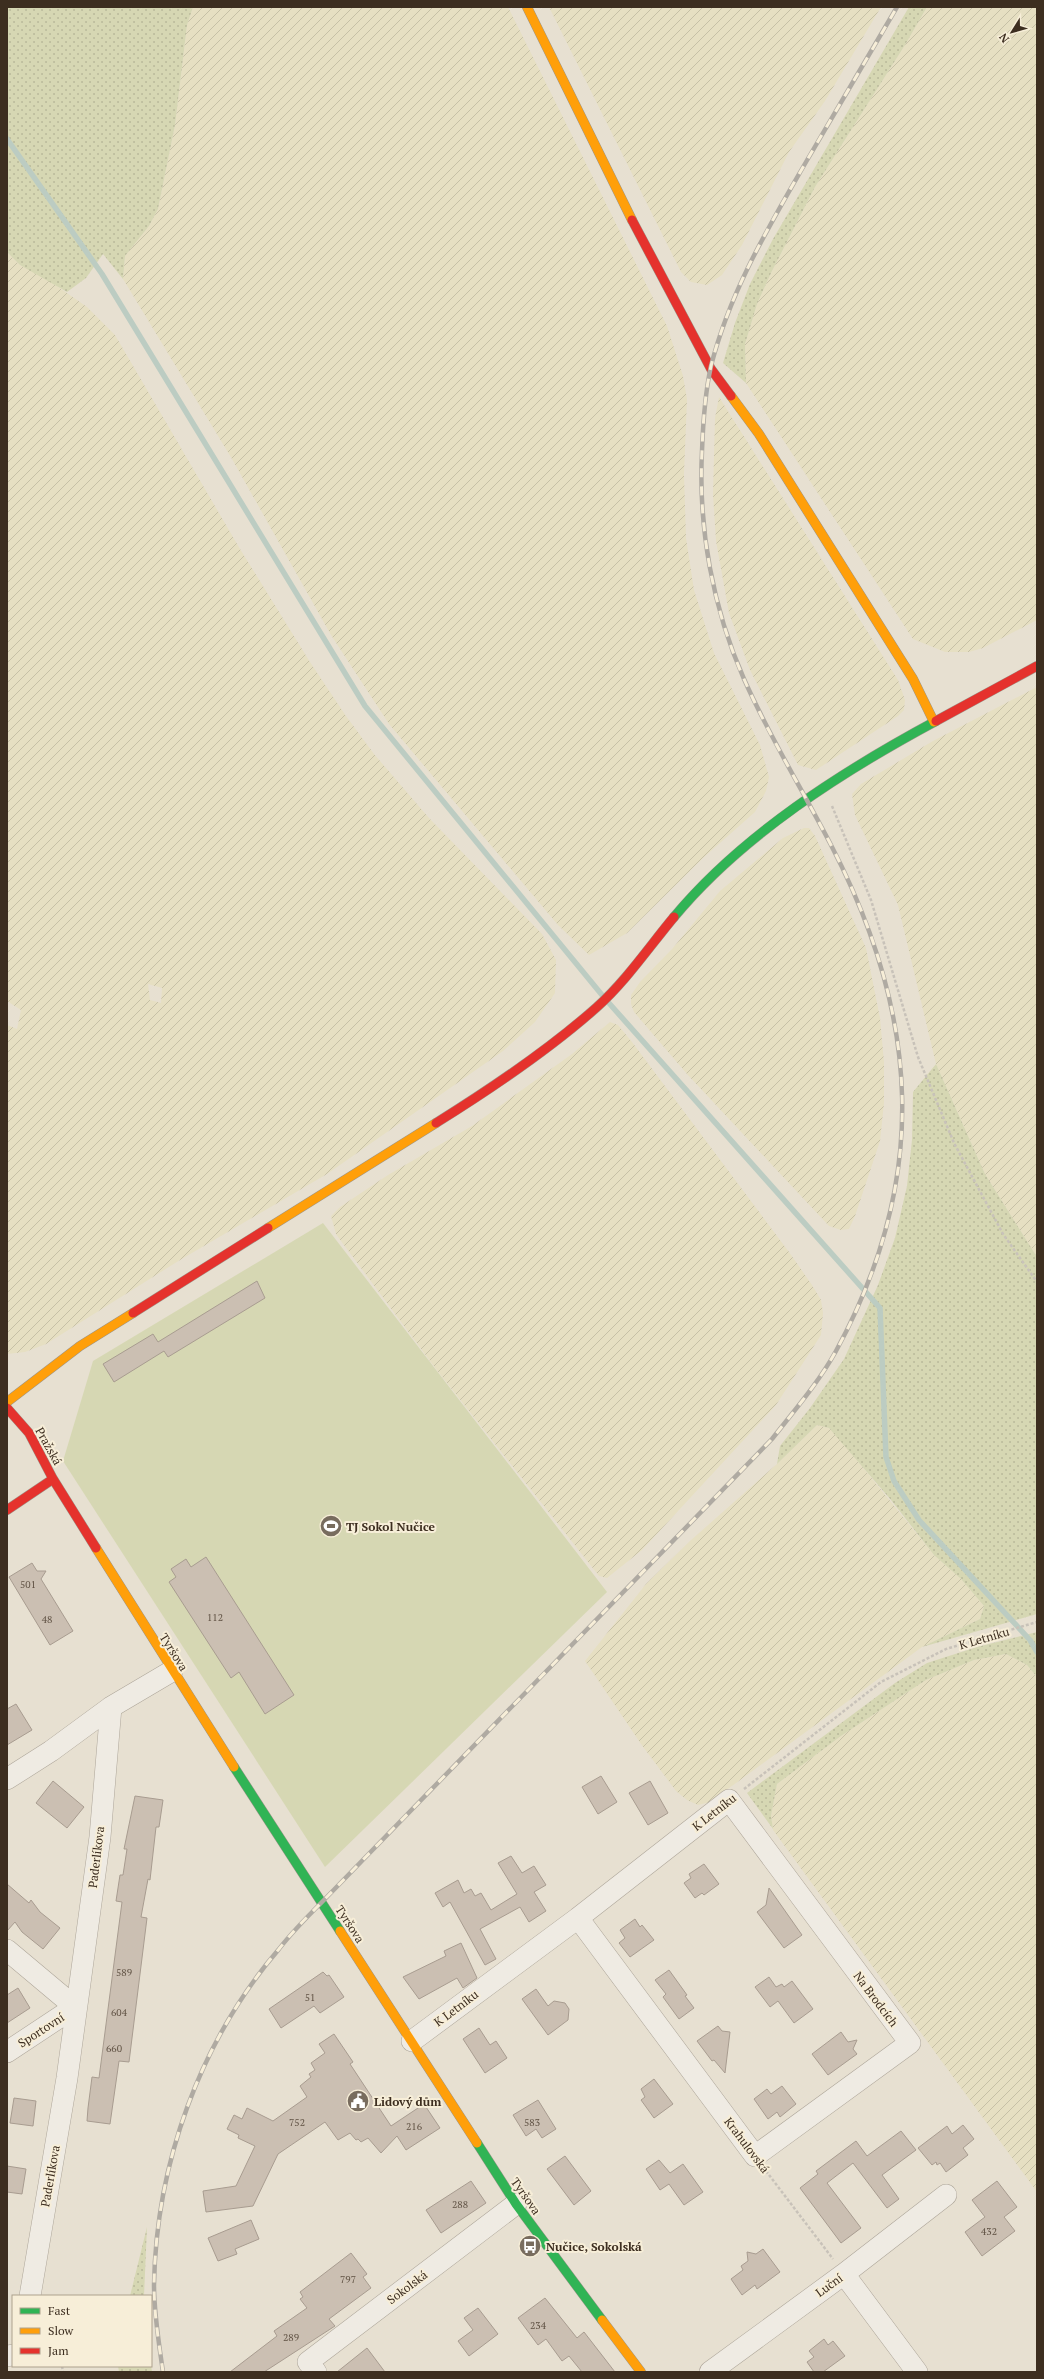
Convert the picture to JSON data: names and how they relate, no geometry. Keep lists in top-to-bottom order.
{
  "streets": {
    "street": [
      "Pražská",
      "K Letníku",
      "Tyršova",
      "Paderlíkova",
      "Na Brodcích",
      "Sportovní",
      "Krahulovská",
      "Luční",
      "Sokolská"
    ]
  },
  "crossings": [
    ["Pražská", "Tyršova"],
    ["K Letníku", "Tyršova"],
    ["K Letníku", "Na Brodcích"],
    ["K Letníku", "Krahulovská"],
    ["Tyršova", "Sokolská"],
    ["Paderlíkova", "Sportovní"],
    ["Na Brodcích", "Krahulovská"],
    ["Krahulovská", "Luční"]
  ],
  "places": {
    "sports": ["TJ Sokol Nučice"],
    "public building": ["Lidový dům"],
    "bus stop": ["Nučice, Sokolská"]
  },
  "house_numbers": [
    "501",
    "112",
    "48",
    "589",
    "51",
    "604",
    "660",
    "752",
    "583",
    "216",
    "288",
    "432",
    "797",
    "234",
    "289"
  ],
  "legend": ["Fast", "Slow", "Jam"],
  "north": "bottom left"
}
